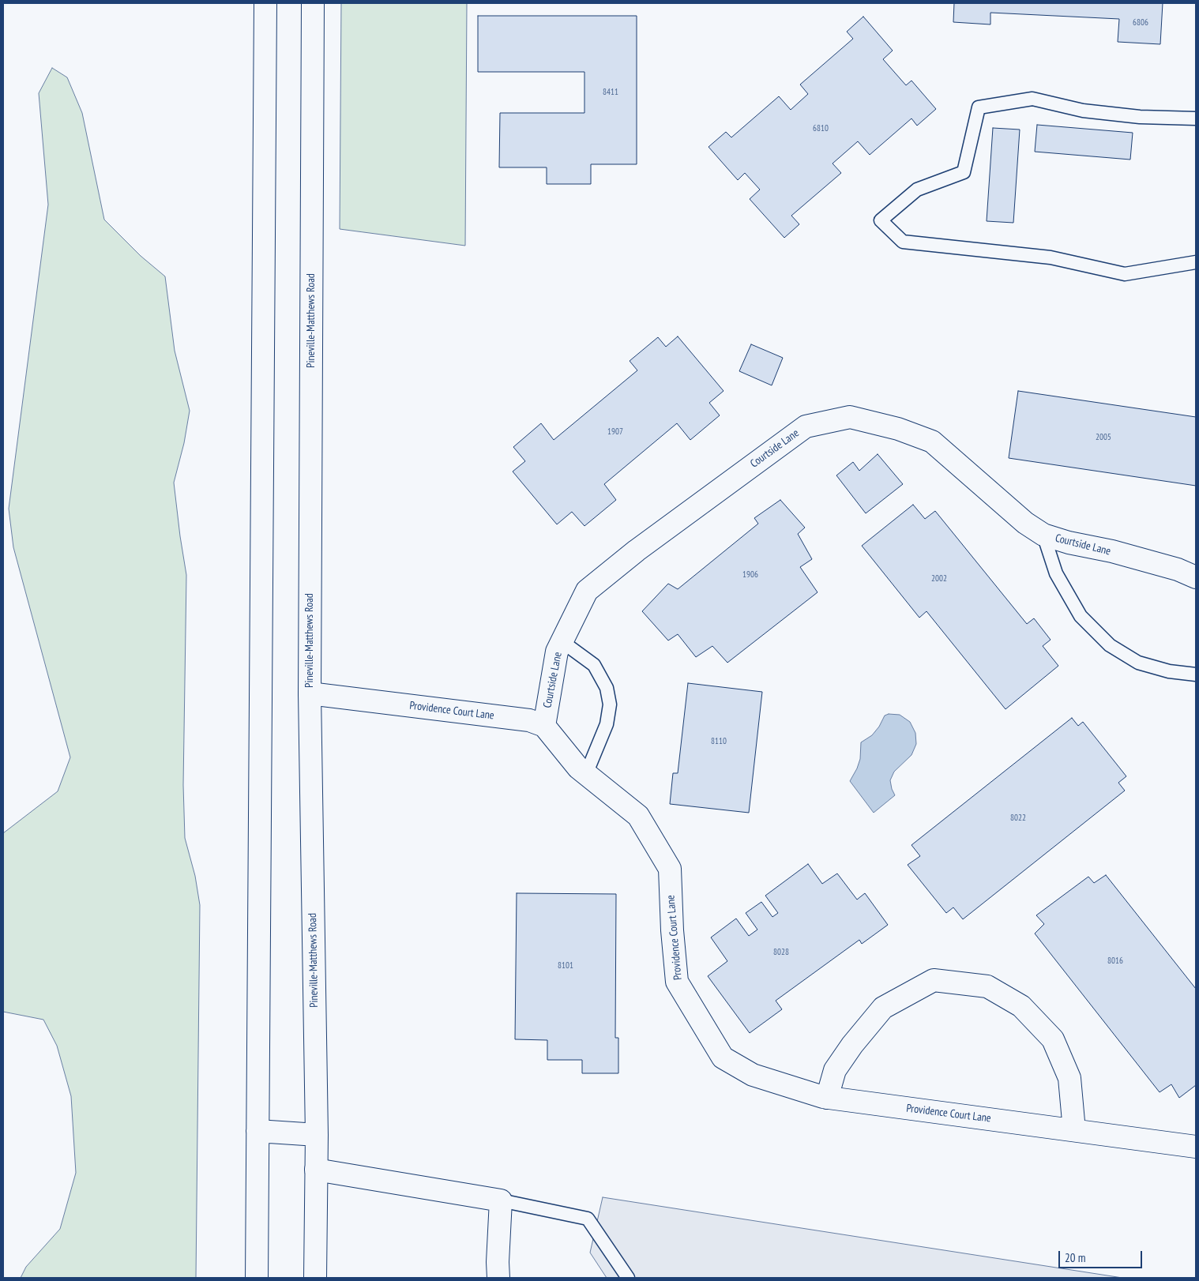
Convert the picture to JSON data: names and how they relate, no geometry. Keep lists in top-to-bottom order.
{
  "streets": {
    "street": ["Pineville-Matthews Road", "Courtside Lane", "Providence Court Lane"]
  },
  "crossings": [
    ["Pineville-Matthews Road", "Providence Court Lane"],
    ["Courtside Lane", "Providence Court Lane"]
  ],
  "house_numbers": [
    "6806",
    "8411",
    "6810",
    "1907",
    "2005",
    "1906",
    "2002",
    "8110",
    "8022",
    "8028",
    "8016",
    "8101"
  ],
  "scale_bar": "20 m"
}
